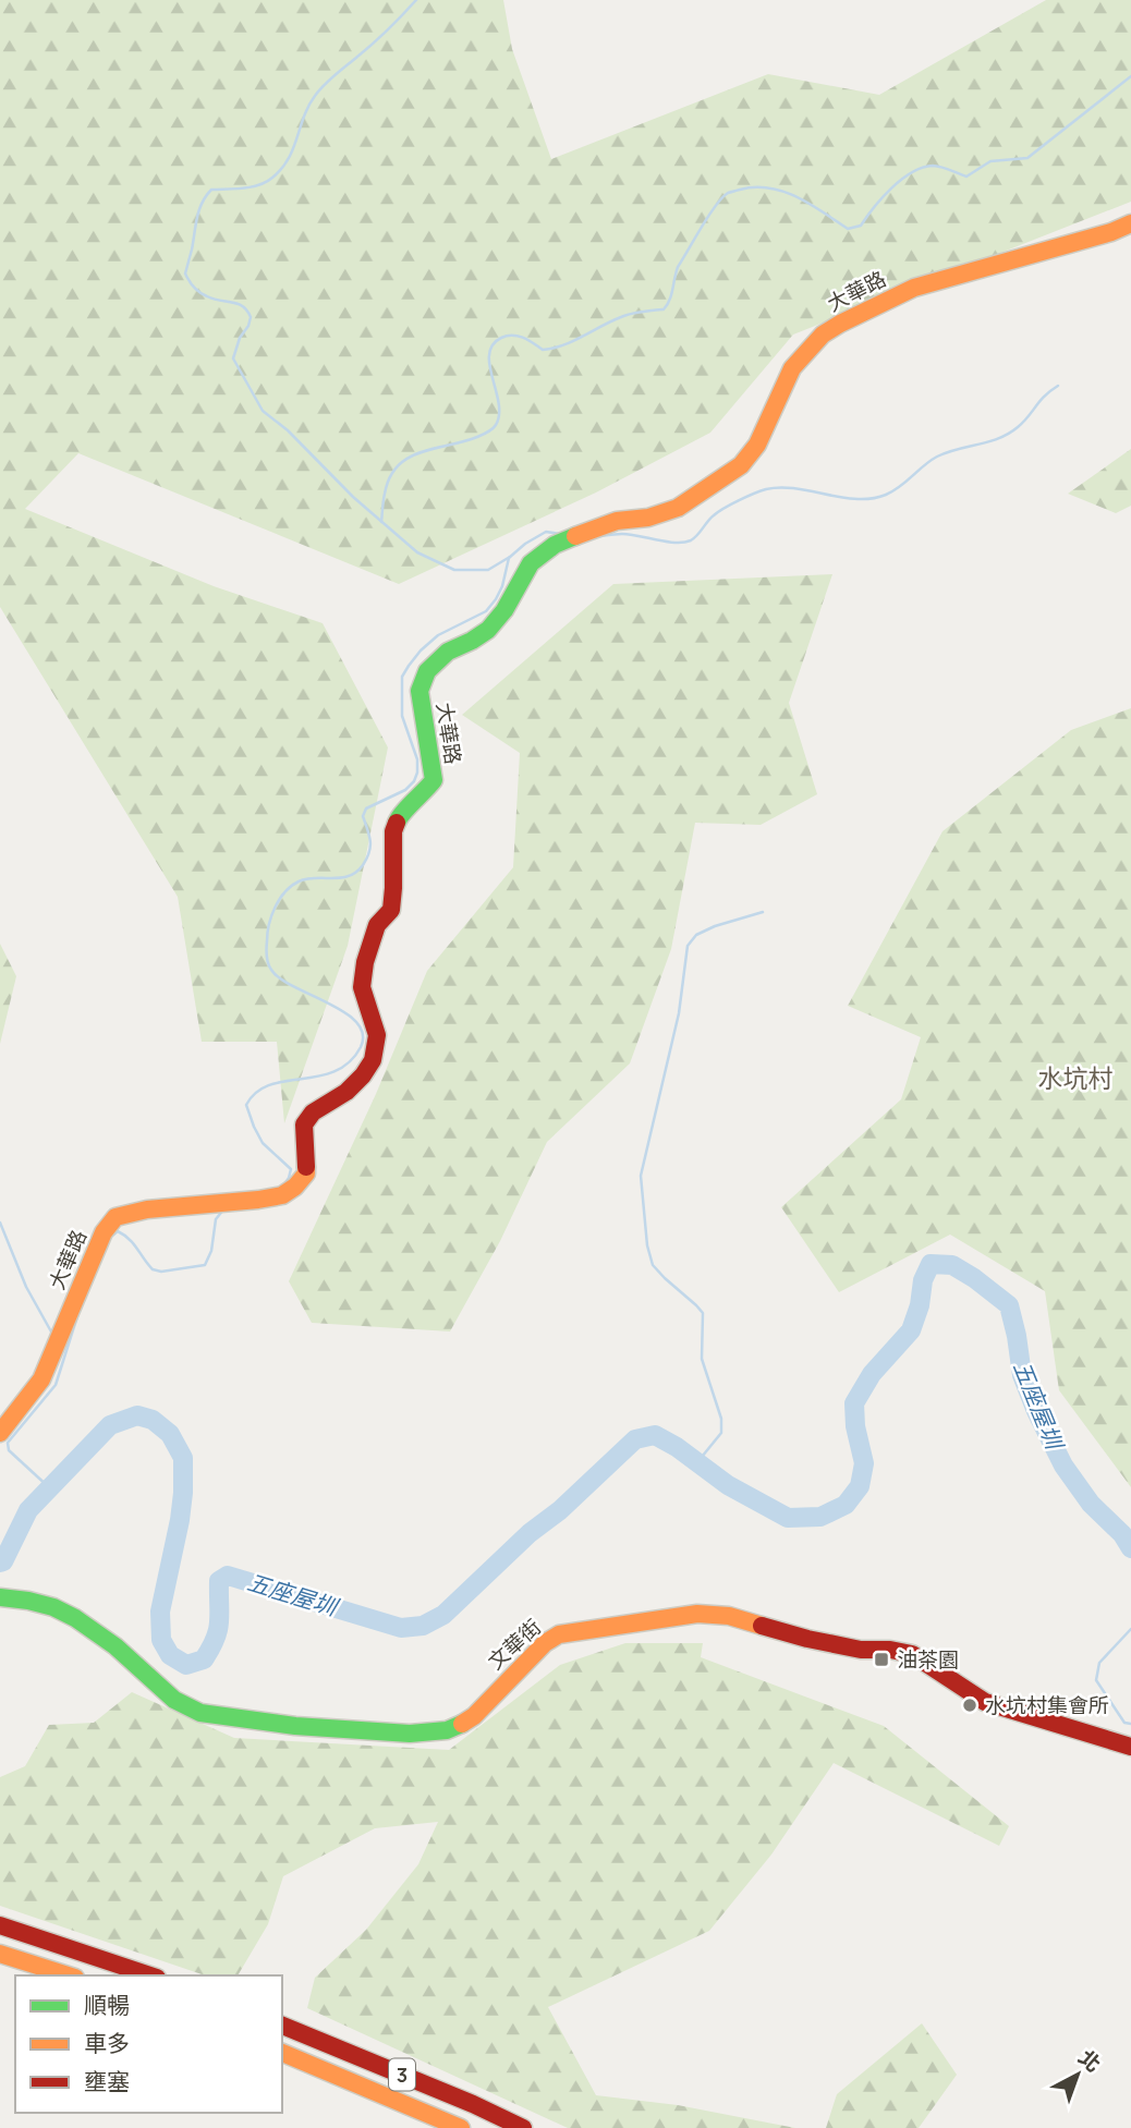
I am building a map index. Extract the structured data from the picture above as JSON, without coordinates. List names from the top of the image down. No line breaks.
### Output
{"streets":{"main road":["大華路","文華街","3"]},"districts":["水坑村"],"water":["五座屋圳"],"places":{"transit":["油茶園"],"other":["水坑村集會所"]},"legend":["順暢","車多","壅塞"],"north":"top right"}
